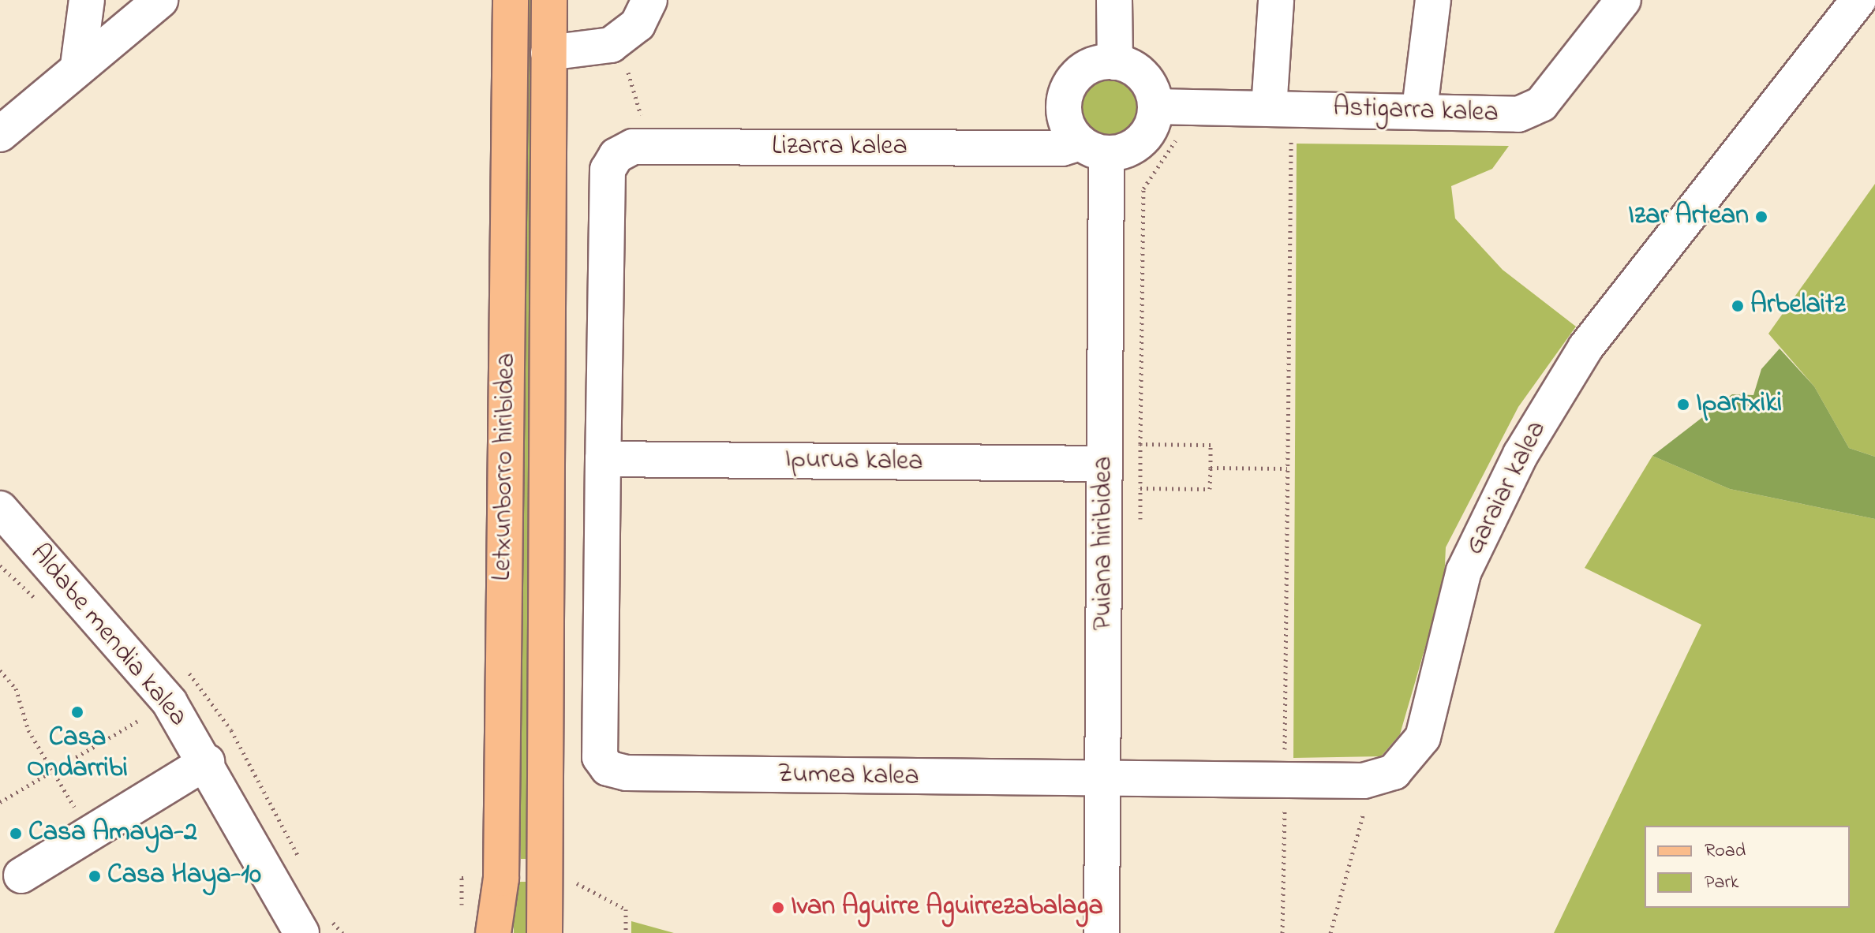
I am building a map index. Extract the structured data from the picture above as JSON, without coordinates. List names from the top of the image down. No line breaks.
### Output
{"streets":{"main road":["Letxunborro hiribidea"],"street":["Astigarra kalea","Lizarra kalea","Ipurua kalea","Garaiar kalea","Puiana hiribidea","Aldabe mendia kalea","Zumea kalea"]},"crossings":[["Astigarra kalea","Lizarra kalea"],["Astigarra kalea","Puiana hiribidea"],["Lizarra kalea","Ipurua kalea"],["Lizarra kalea","Puiana hiribidea"],["Lizarra kalea","Zumea kalea"],["Ipurua kalea","Puiana hiribidea"],["Ipurua kalea","Zumea kalea"],["Garaiar kalea","Puiana hiribidea"],["Garaiar kalea","Zumea kalea"],["Puiana hiribidea","Zumea kalea"]],"places":["Izar Artean","Arbelaitz","Ipartxiki","Casa Ondarribi","Casa Amaya-2","Casa Haya-10","Ivan Aguirre Aguirrezabalaga"],"legend":["Road","Park"]}
